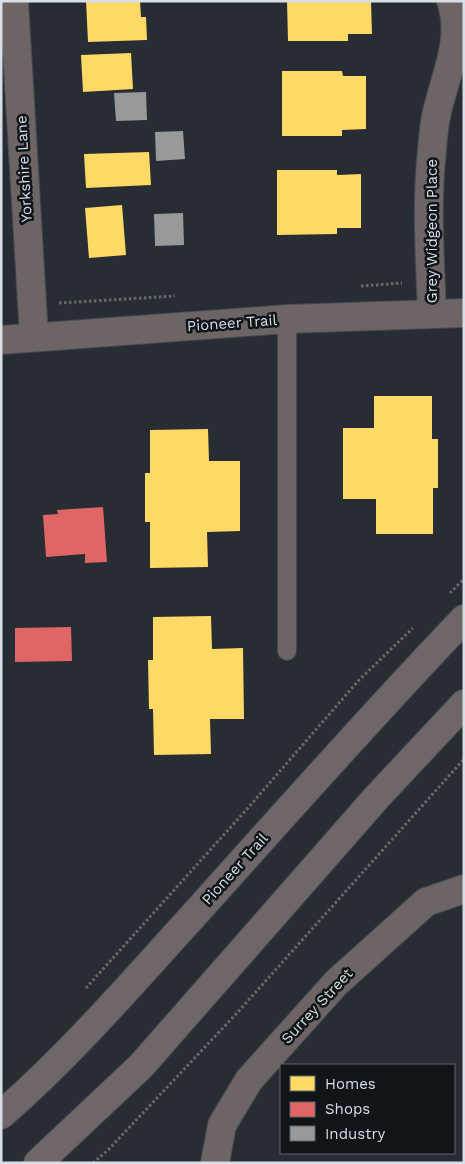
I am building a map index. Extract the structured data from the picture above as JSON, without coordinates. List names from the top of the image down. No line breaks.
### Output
{"streets":{"main road":["Pioneer Trail"],"street":["Yorkshire Lane","Grey Widgeon Place","Surrey Street"]},"crossings":[["Yorkshire Lane","Pioneer Trail"],["Grey Widgeon Place","Pioneer Trail"]],"legend":["Homes","Shops","Industry"]}
